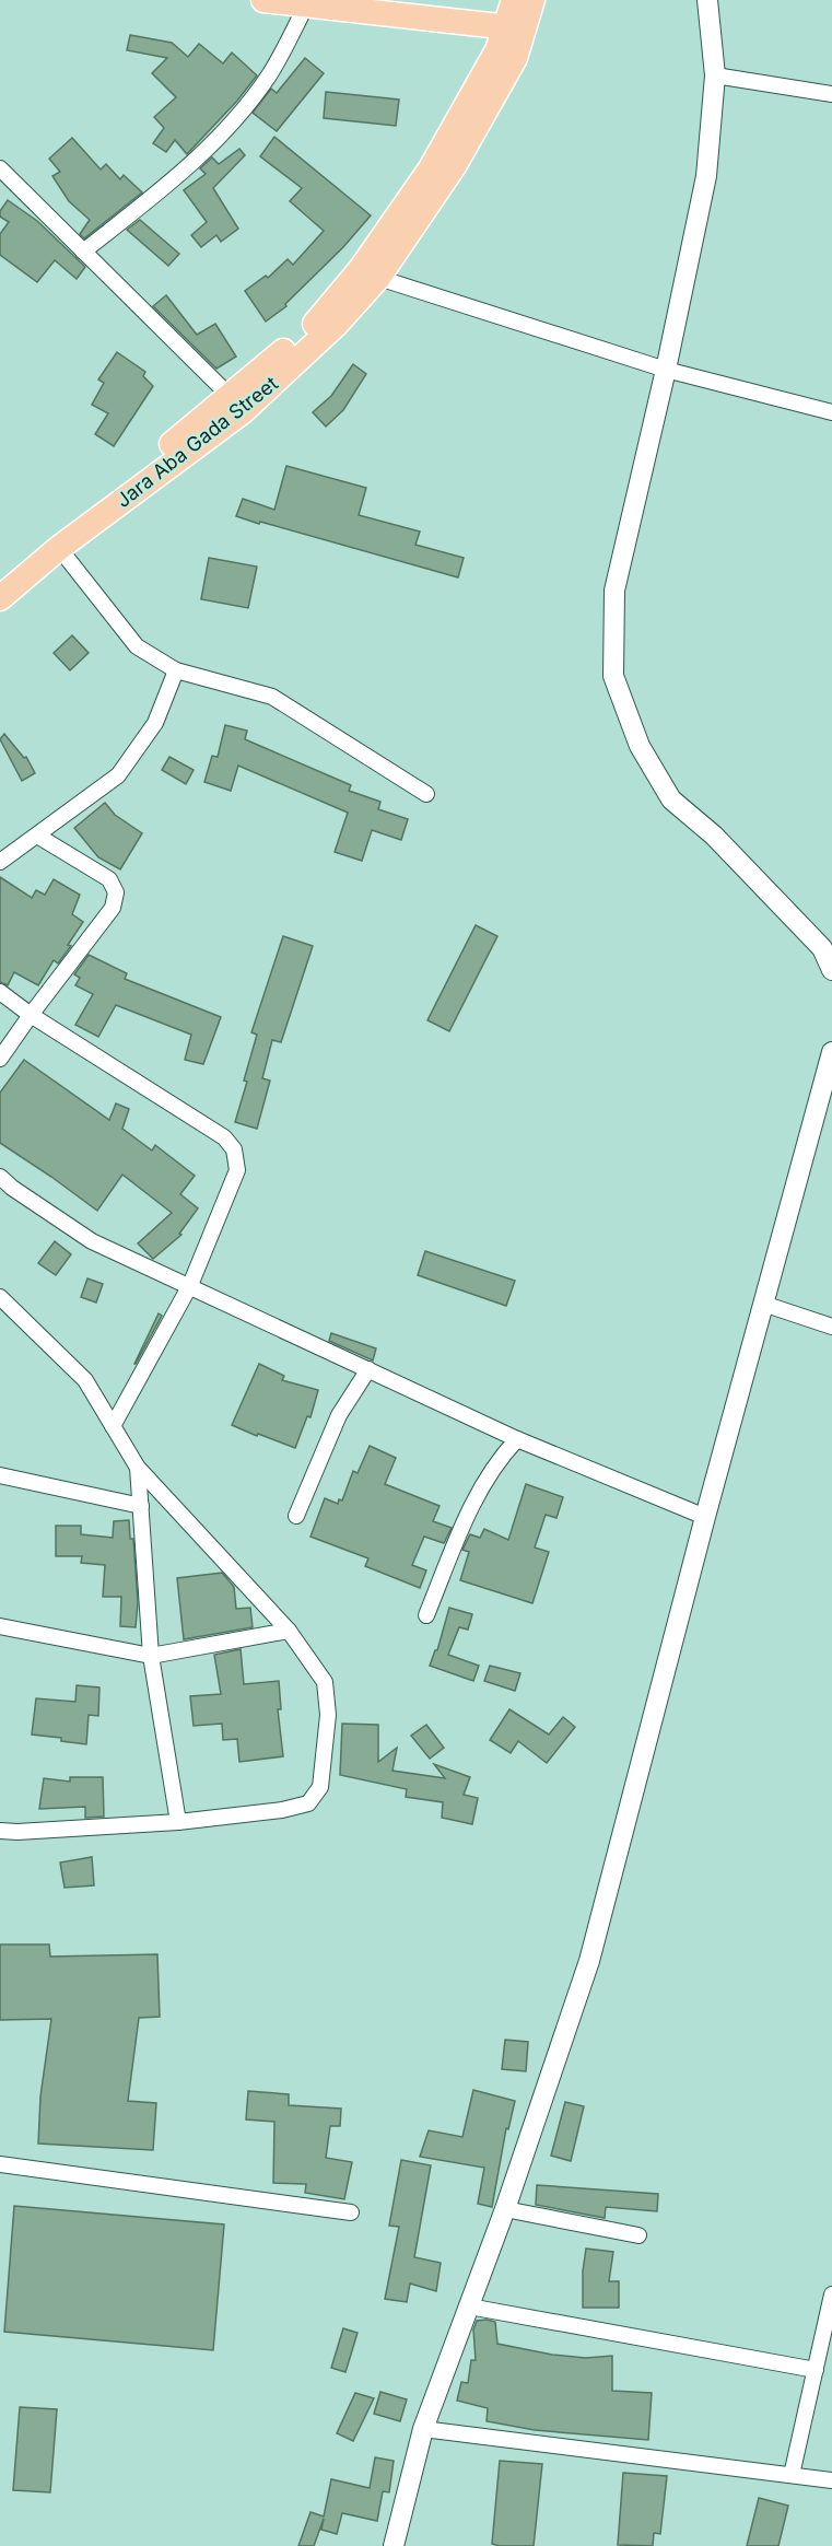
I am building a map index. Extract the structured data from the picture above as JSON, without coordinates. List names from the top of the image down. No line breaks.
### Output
{"streets":{"main road":["Jara Aba Gada Street"]}}
